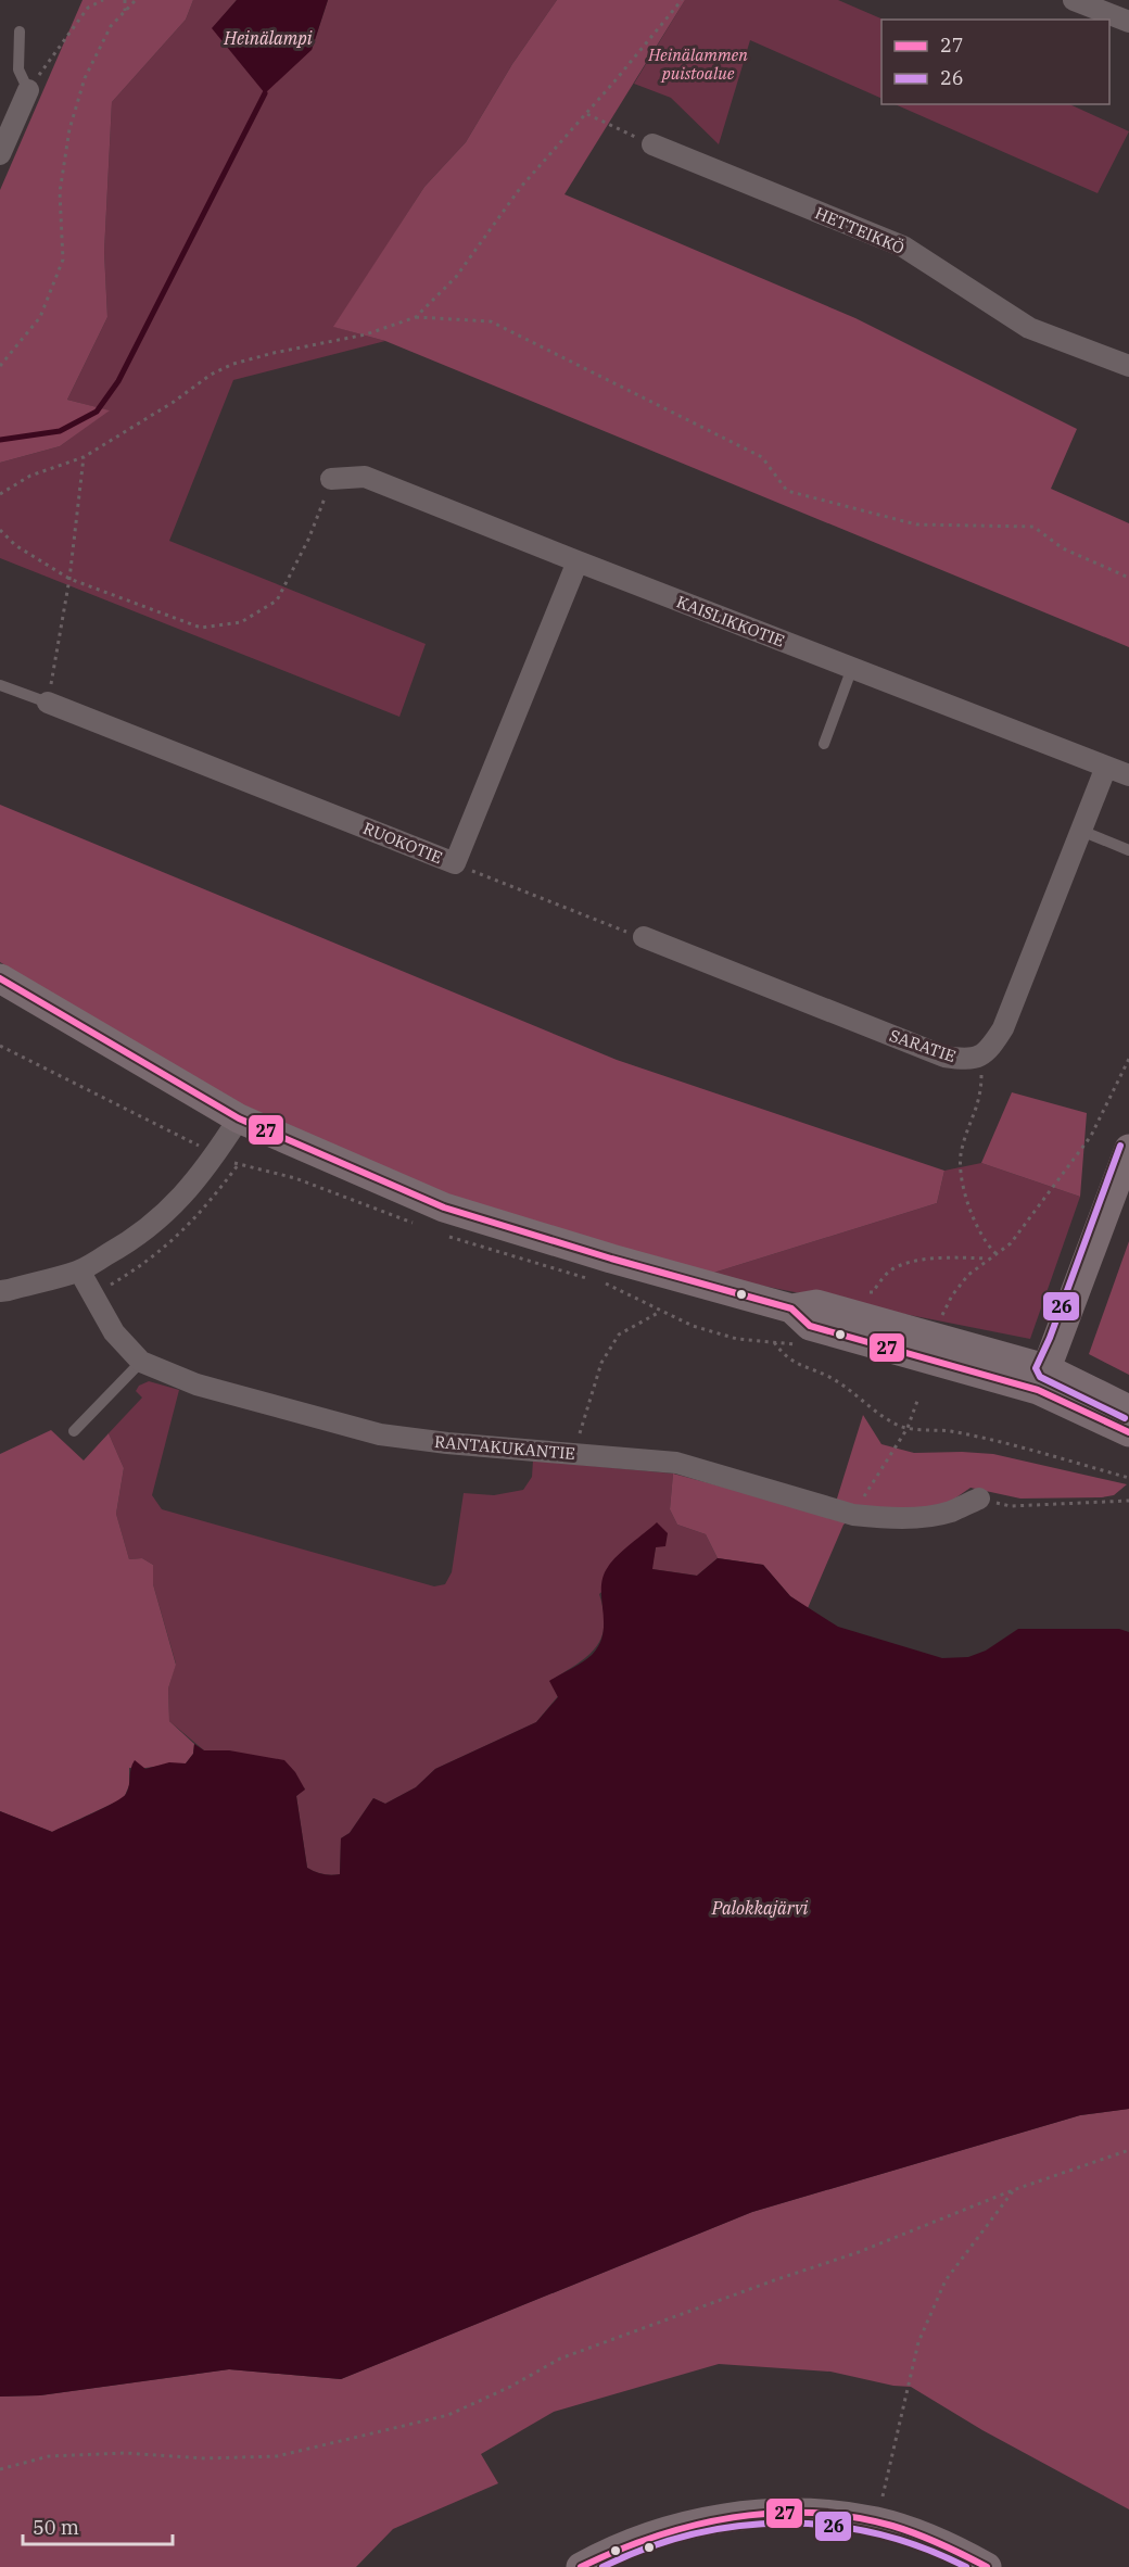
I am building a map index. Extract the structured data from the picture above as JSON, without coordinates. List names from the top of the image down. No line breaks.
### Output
{"streets":{"street":["HETTEIKKÖ","KAISLIKKOTIE","RUOKOTIE","SARATIE","RANTAKUKANTIE"]},"crossings":[["KAISLIKKOTIE","RUOKOTIE"],["KAISLIKKOTIE","SARATIE"]],"water":["Heinälampi","Palokkajärvi"],"parks":["Heinälammen puistoalue"],"lines":["transit line 27","transit line 26"],"legend":["27","26"],"scale_bar":"50 m"}
